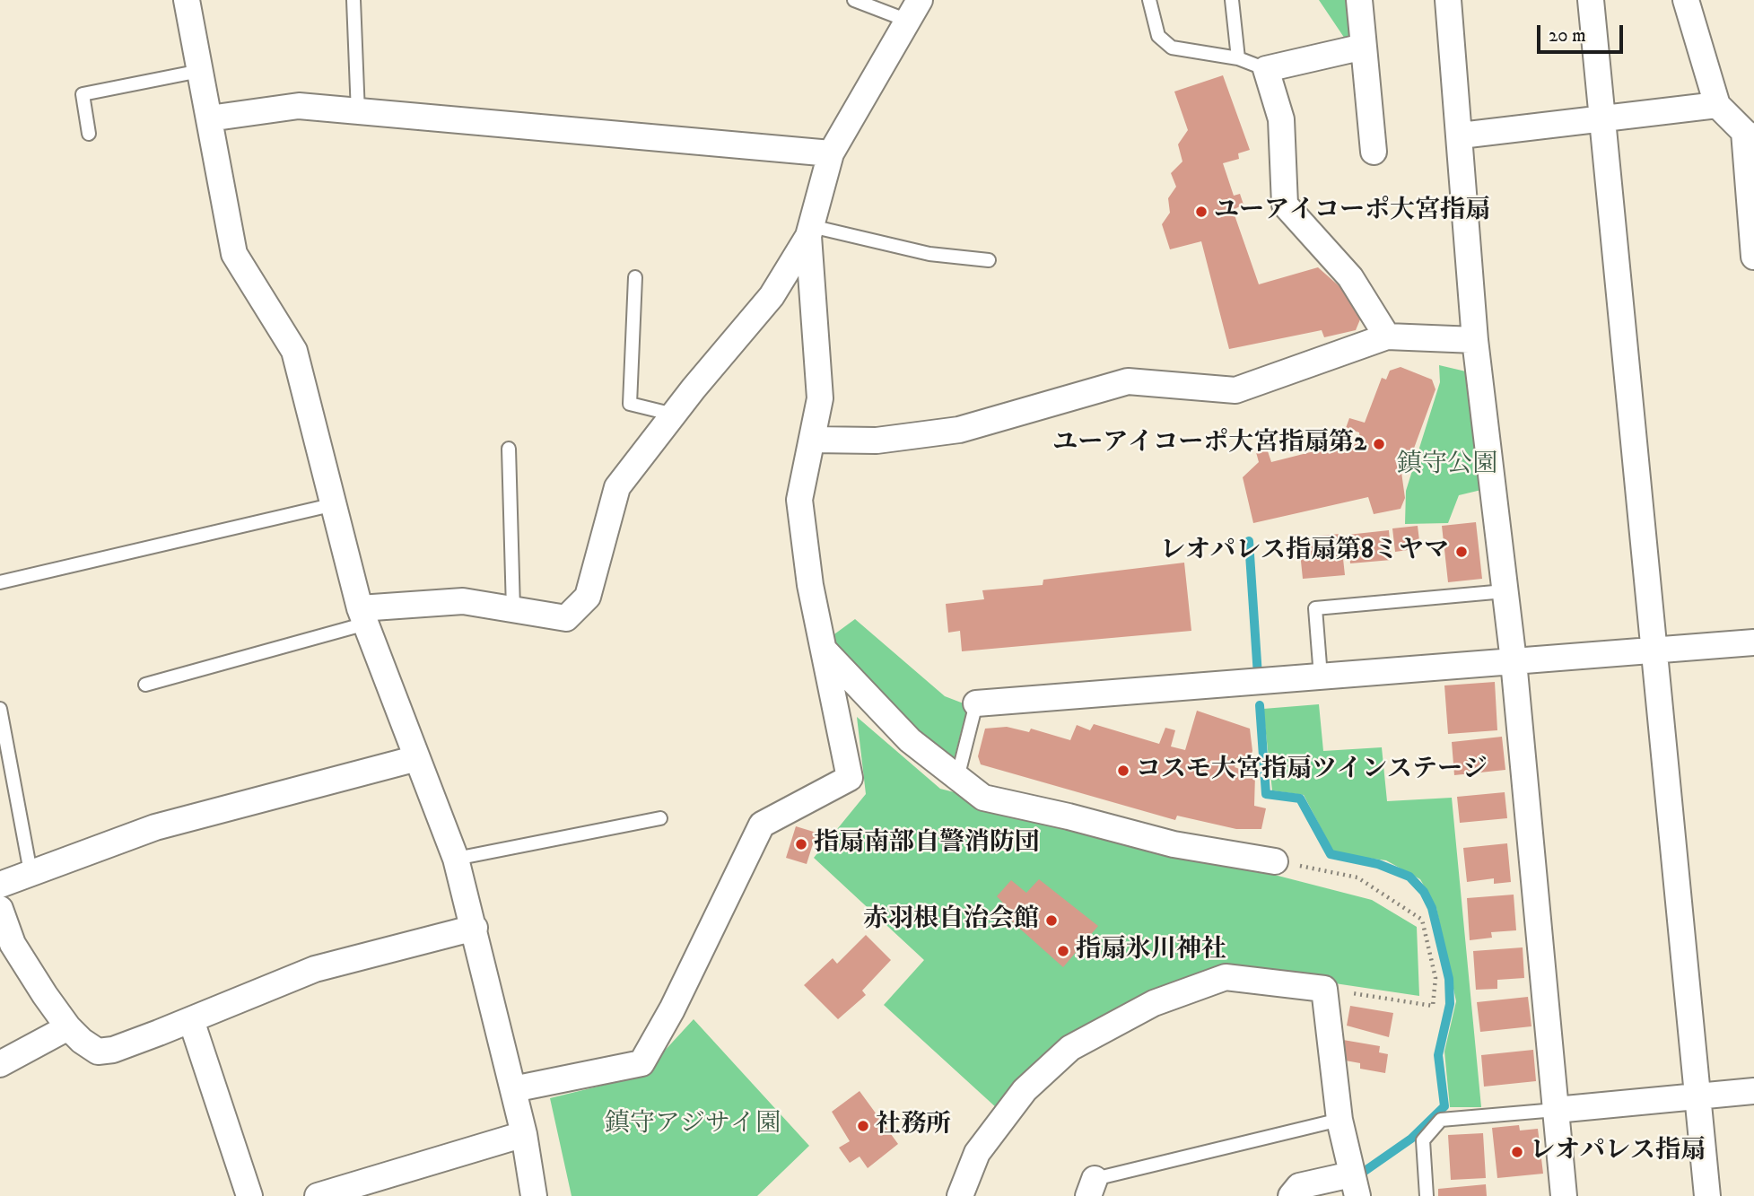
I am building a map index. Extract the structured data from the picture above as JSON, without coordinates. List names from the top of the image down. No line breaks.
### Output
{"parks":["鎮守公園","鎮守アジサイ園"],"places":["ユーアイコーポ大宮指扇","ユーアイコーポ大宮指扇第2","レオパレス指扇第8ミヤマ","コスモ大宮指扇ツインステージ","指扇南部自警消防団","赤羽根自治会館","指扇氷川神社","社務所","レオパレス指扇"],"scale_bar":"20 m"}
